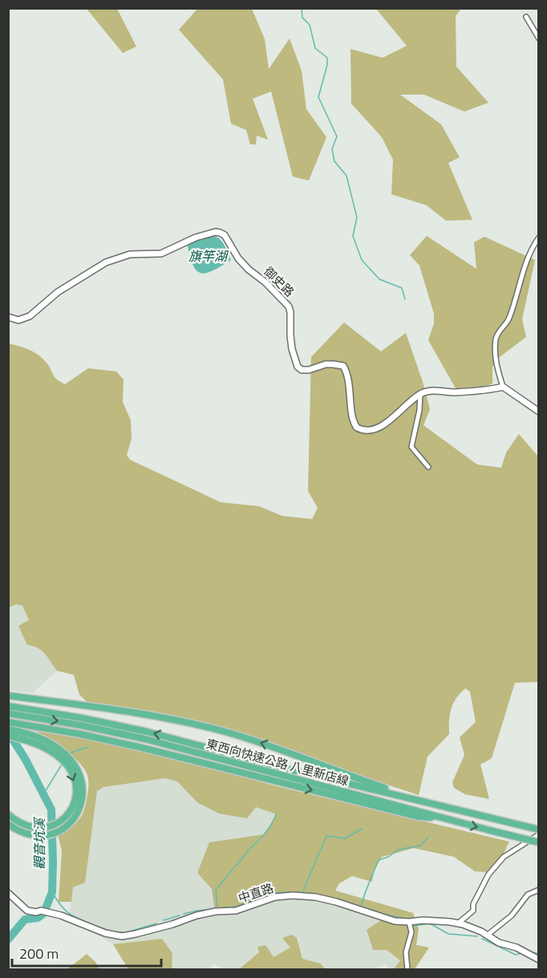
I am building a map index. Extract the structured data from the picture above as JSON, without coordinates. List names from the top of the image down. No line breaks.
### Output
{"streets":{"highway":["東西向快速公路 八里新店線"],"street":["御史路","中直路"]},"water":["旗竿湖","觀音坑溪"],"scale_bar":"200 m"}
